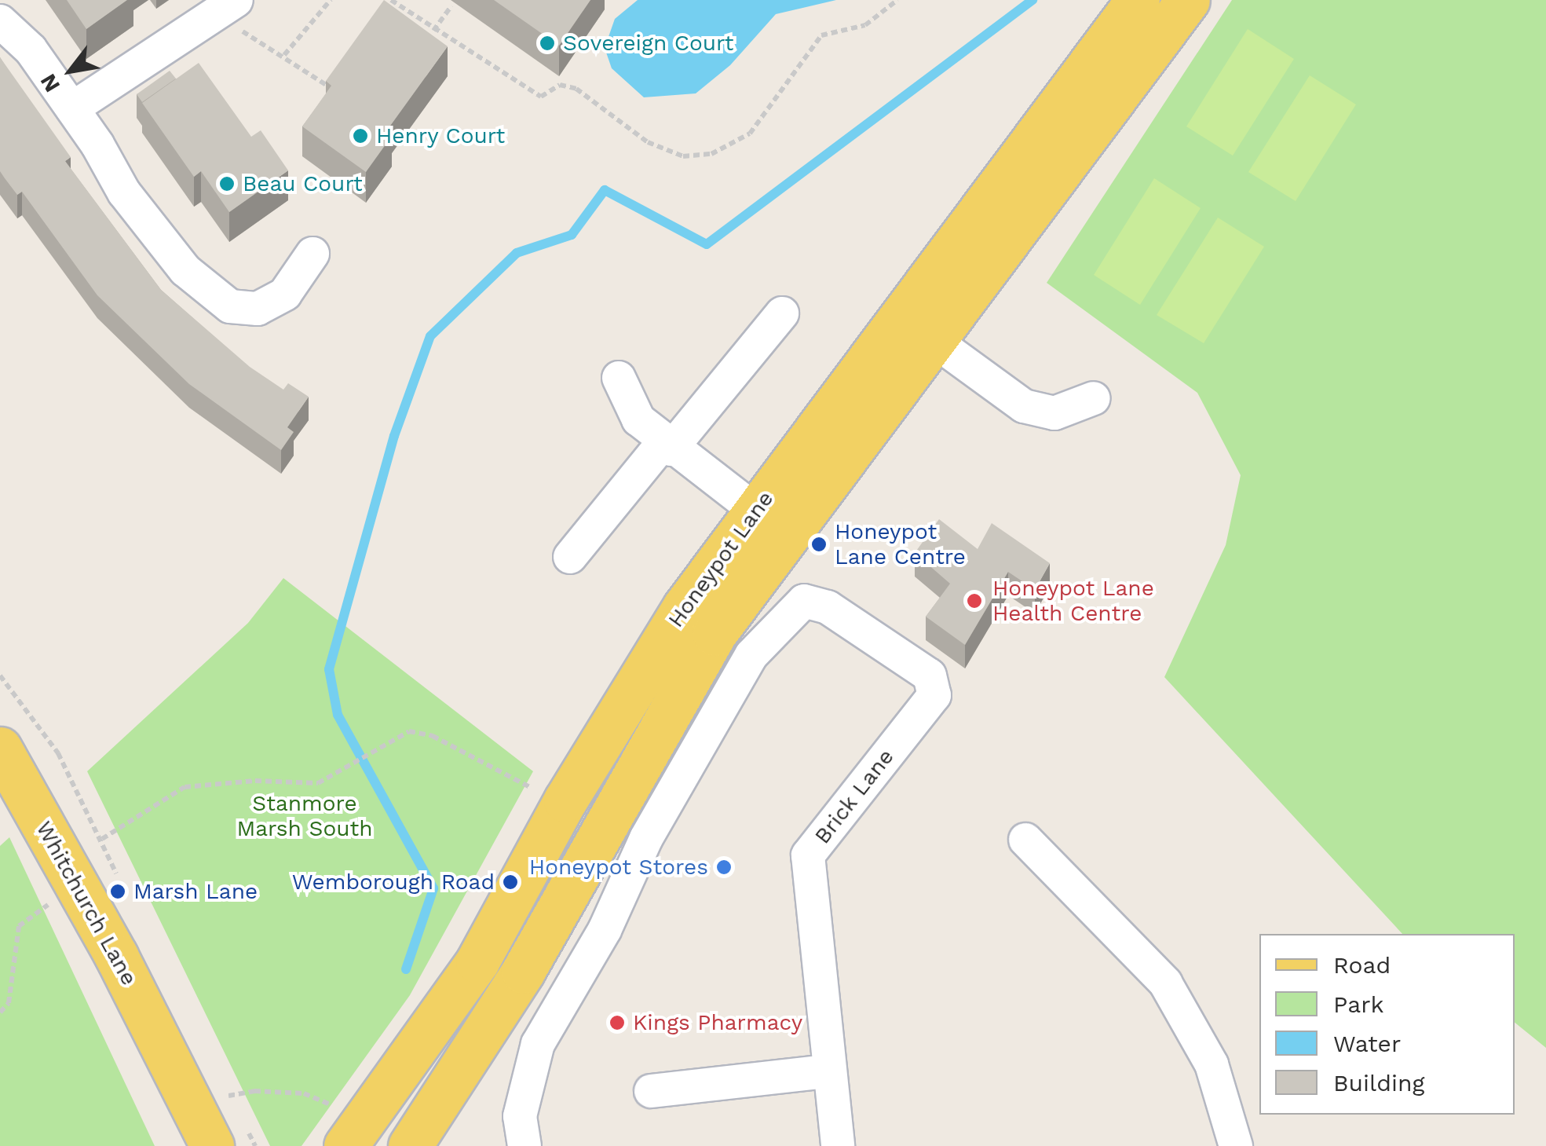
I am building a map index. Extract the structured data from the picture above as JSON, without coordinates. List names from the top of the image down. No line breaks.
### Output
{"streets":{"main road":["Honeypot Lane","Whitchurch Lane"],"street":["Brick Lane"]},"parks":["Stanmore Marsh South"],"places":["Sovereign Court","Henry Court","Beau Court","Honeypot Lane Centre","Honeypot Lane Health Centre","Honeypot Stores","Wemborough Road","Marsh Lane","Kings Pharmacy"],"legend":["Road","Park","Water","Building"],"north":"bottom left"}
